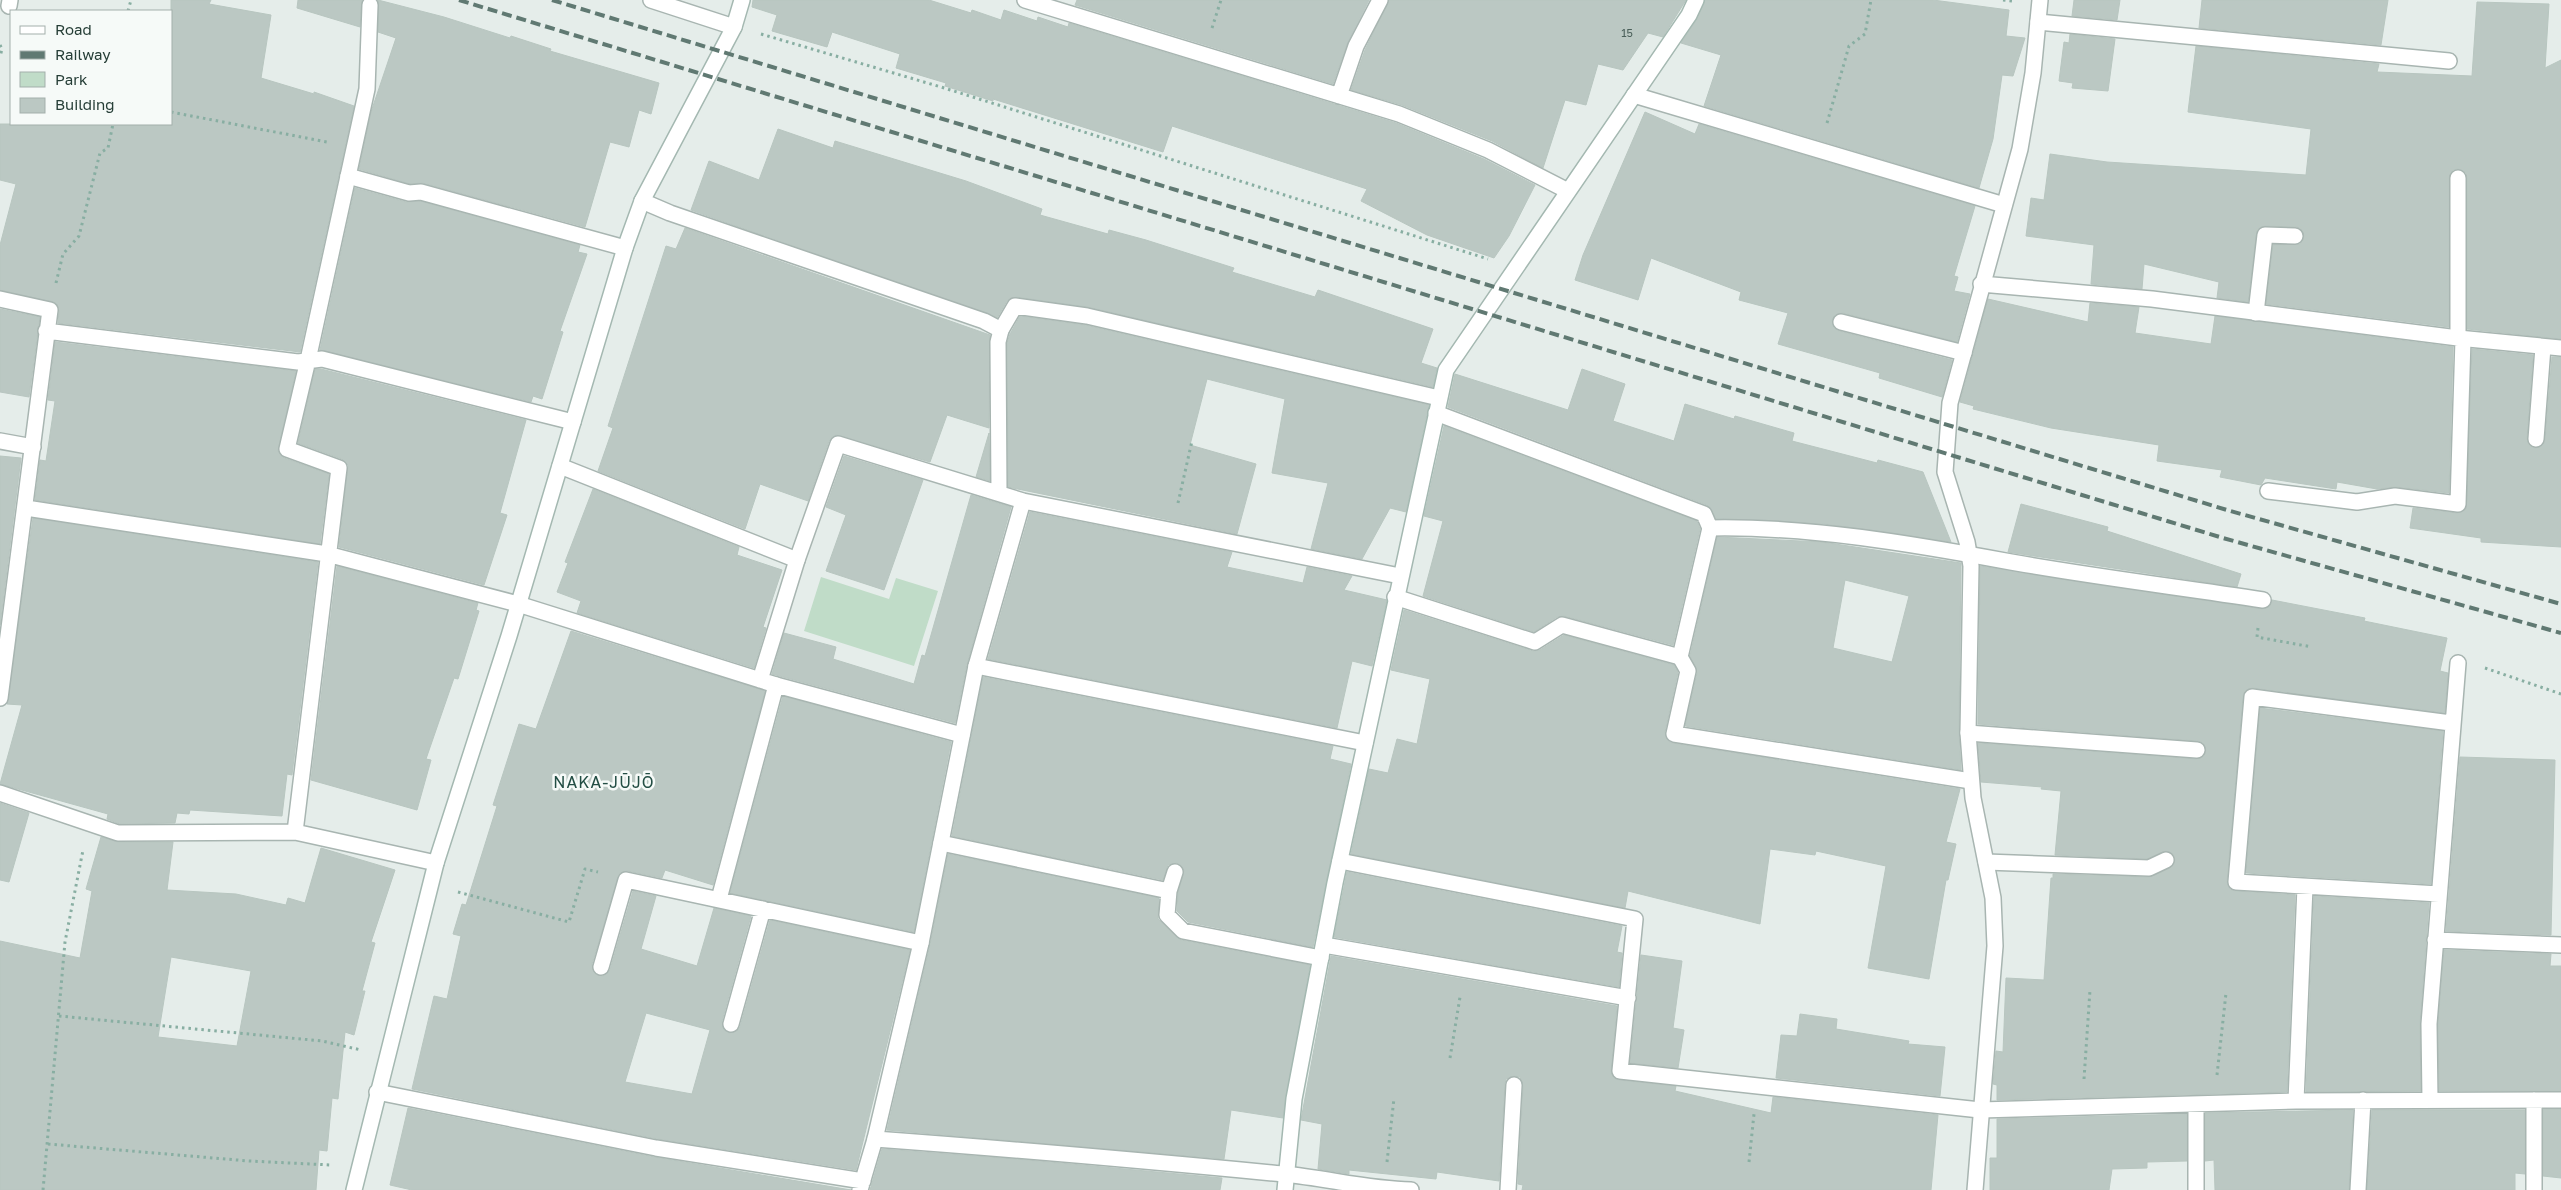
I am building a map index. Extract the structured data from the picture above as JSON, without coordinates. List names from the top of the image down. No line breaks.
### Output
{"districts":["NAKA-JŪJŌ"],"house_numbers":["15"],"legend":["Road","Railway","Park","Building"]}
